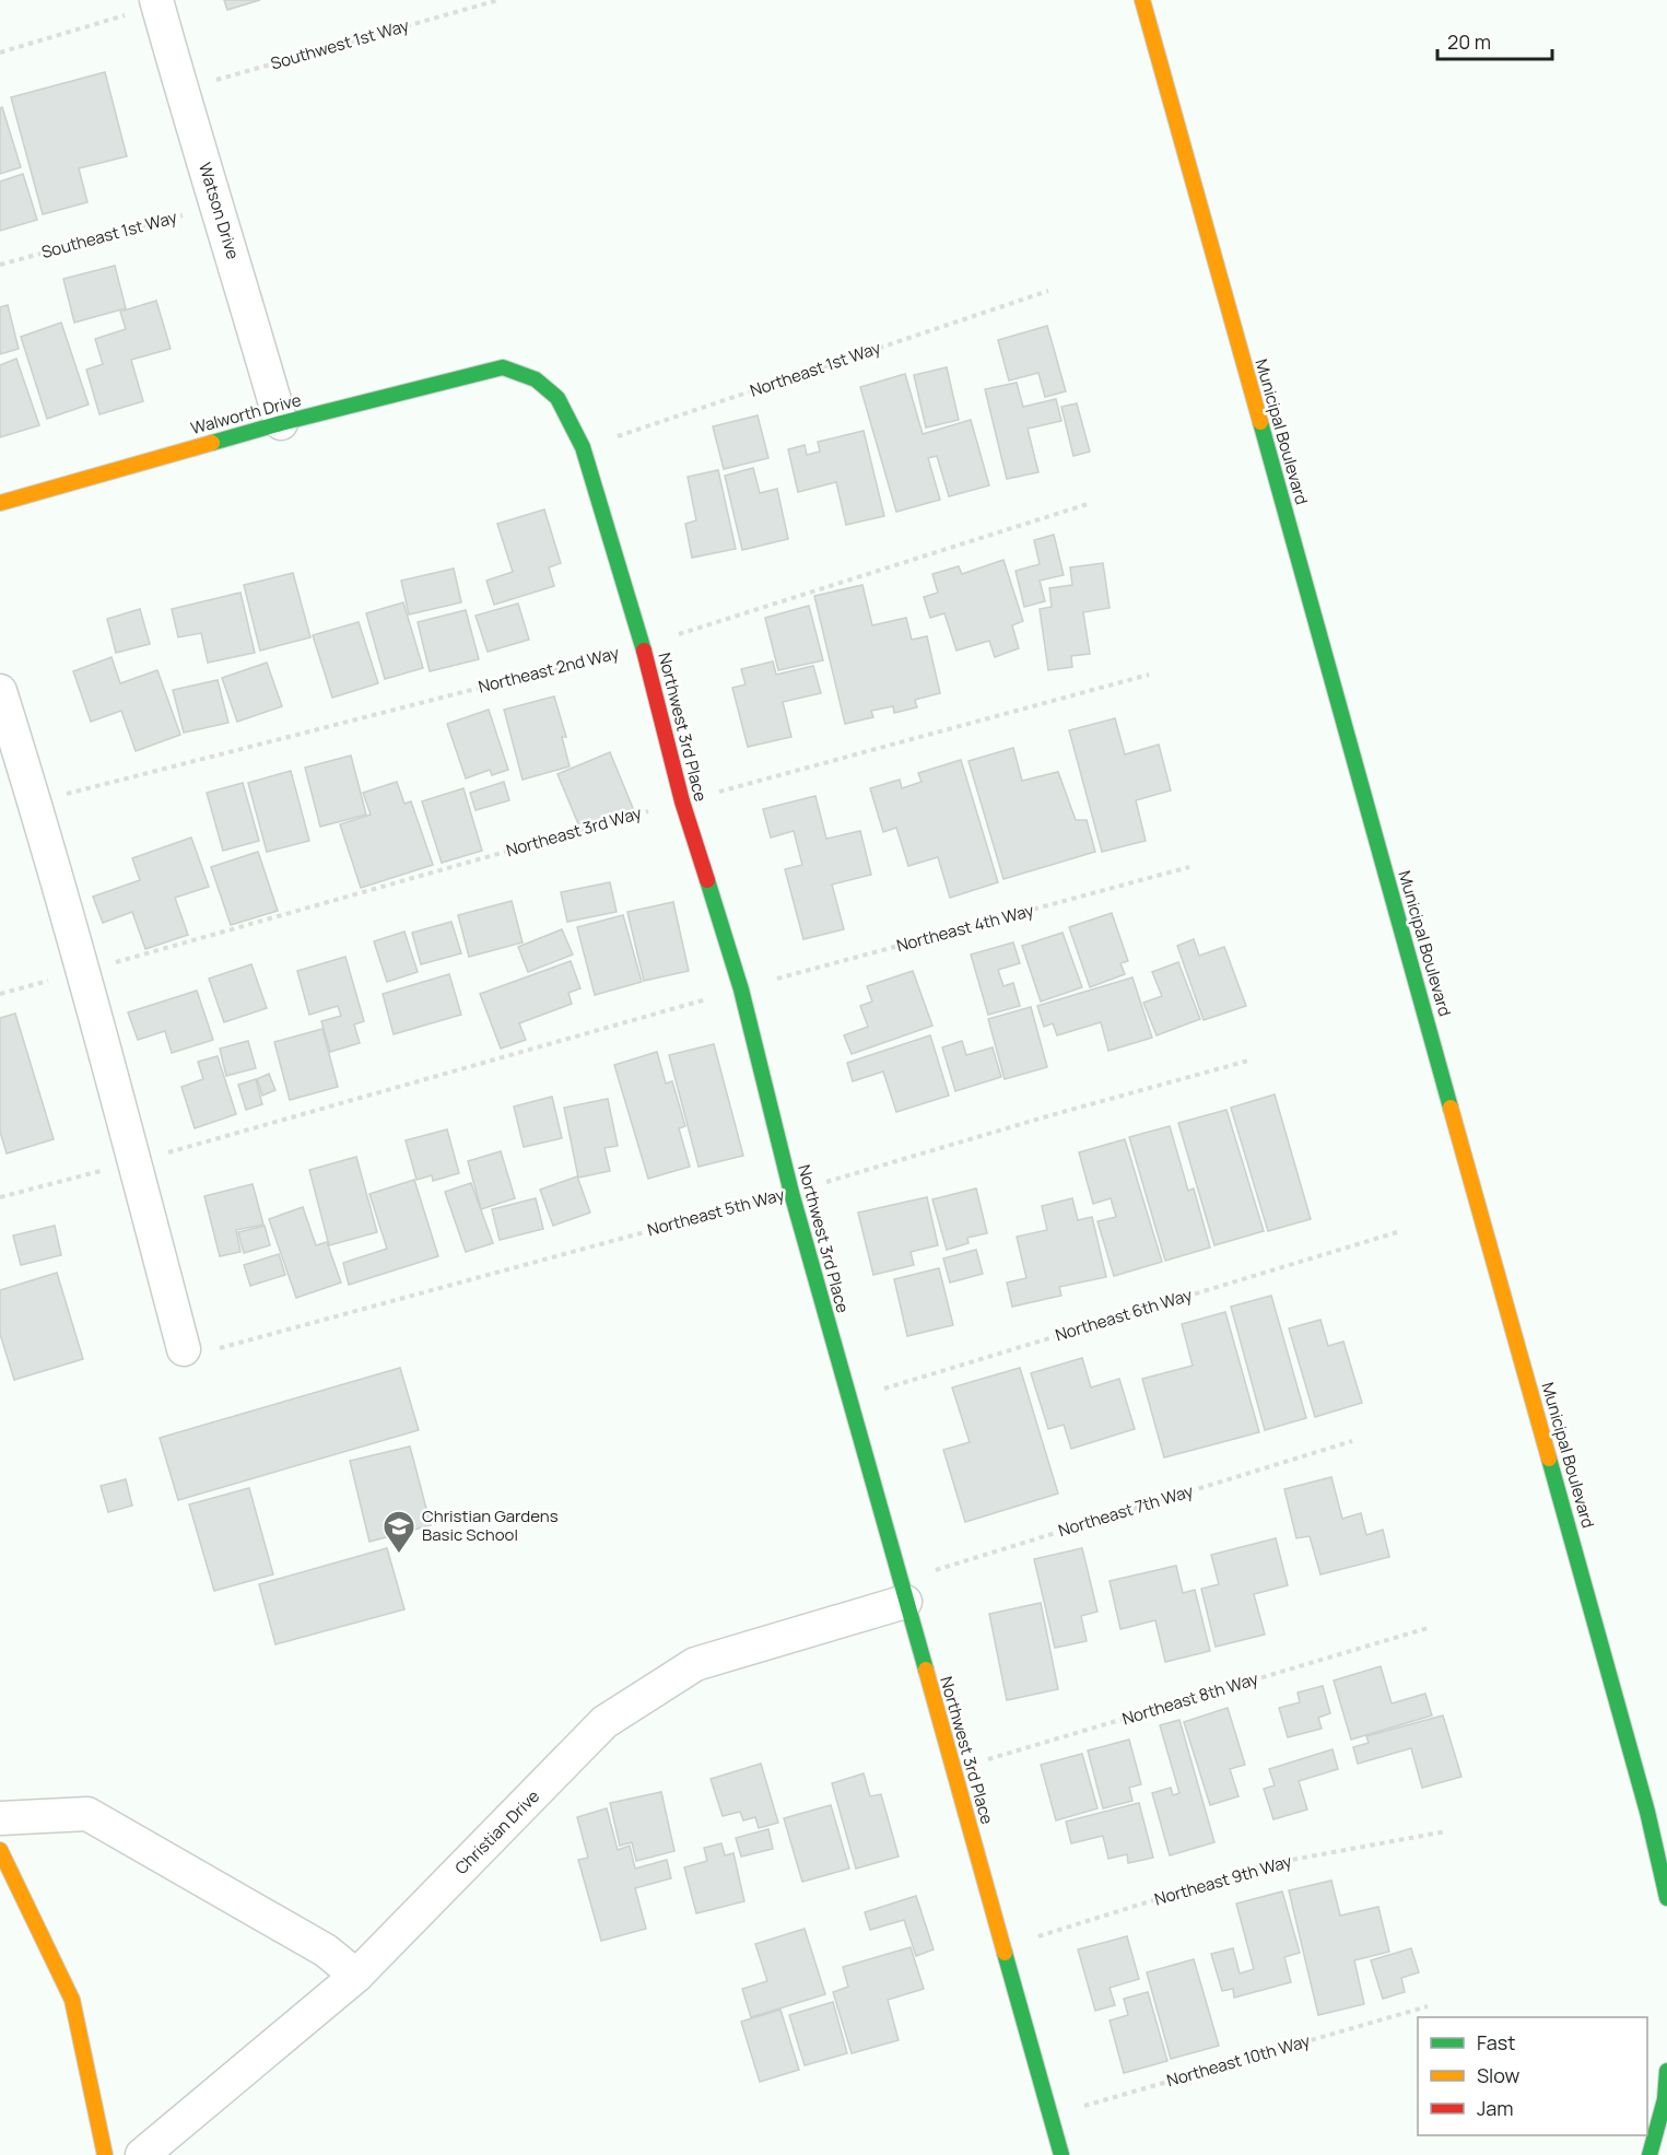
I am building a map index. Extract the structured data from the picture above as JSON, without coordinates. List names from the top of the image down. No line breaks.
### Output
{"streets":{"street":["Watson Drive","Walworth Drive","Municipal Boulevard","Northwest 3rd Place","Christian Drive"],"path":["Southwest 1st Way","Southeast 1st Way","Northeast 1st Way","Northeast 2nd Way","Northeast 3rd Way","Northeast 4th Way","Northeast 5th Way","Northeast 6th Way","Northeast 7th Way","Northeast 8th Way","Northeast 9th Way","Northeast 10th Way"]},"crossings":[["Southwest 1st Way","Watson Drive"],["Watson Drive","Southeast 1st Way"],["Watson Drive","Walworth Drive"],["Northeast 1st Way","Northwest 3rd Place"],["Walworth Drive","Northwest 3rd Place"],["Northeast 2nd Way","Northwest 3rd Place"],["Northwest 3rd Place","Northeast 3rd Way"],["Northwest 3rd Place","Northeast 4th Way"],["Northwest 3rd Place","Northeast 5th Way"],["Northwest 3rd Place","Northeast 6th Way"],["Northwest 3rd Place","Northeast 7th Way"],["Northwest 3rd Place","Northeast 8th Way"],["Northwest 3rd Place","Christian Drive"],["Northwest 3rd Place","Northeast 9th Way"],["Northwest 3rd Place","Northeast 10th Way"],["Northeast 7th Way","Christian Drive"]],"places":{"school or university":["Christian Gardens Basic School"]},"legend":["Fast","Slow","Jam"],"scale_bar":"20 m"}
